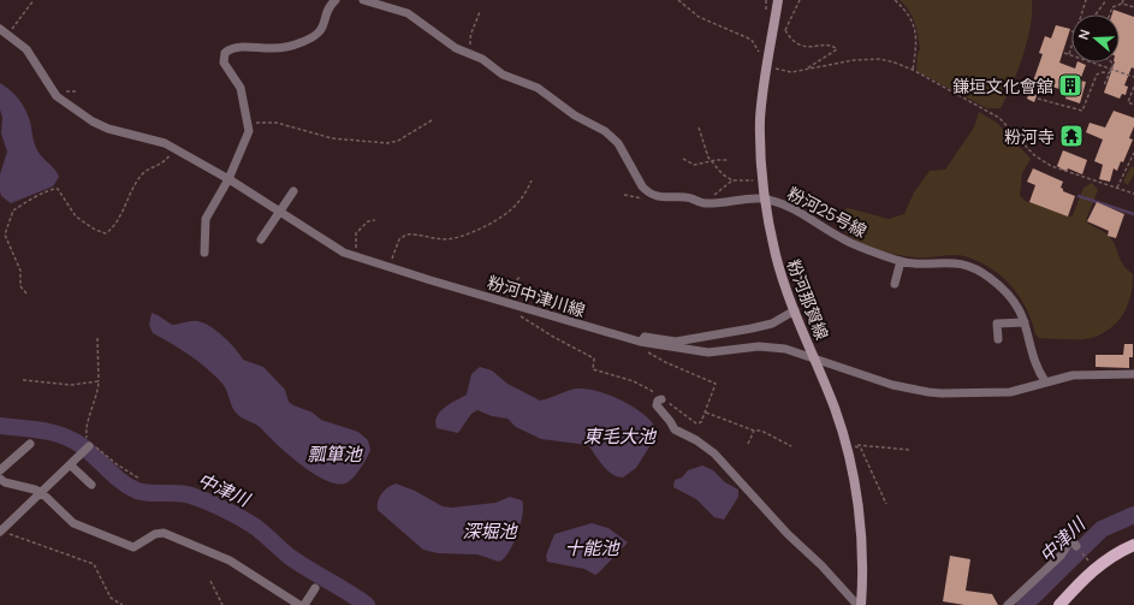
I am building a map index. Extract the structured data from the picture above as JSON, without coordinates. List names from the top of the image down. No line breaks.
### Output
{"streets":{"main road":["粉河那賀線"],"street":["粉河25号線","粉河中津川線"]},"crossings":[["粉河25号線","粉河中津川線"]],"water":["東毛大池","瓢箪池","中津川","深堀池","十能池"],"places":{"building":["鎌垣文化會舘"],"temple":["粉河寺"]},"north":"left"}
